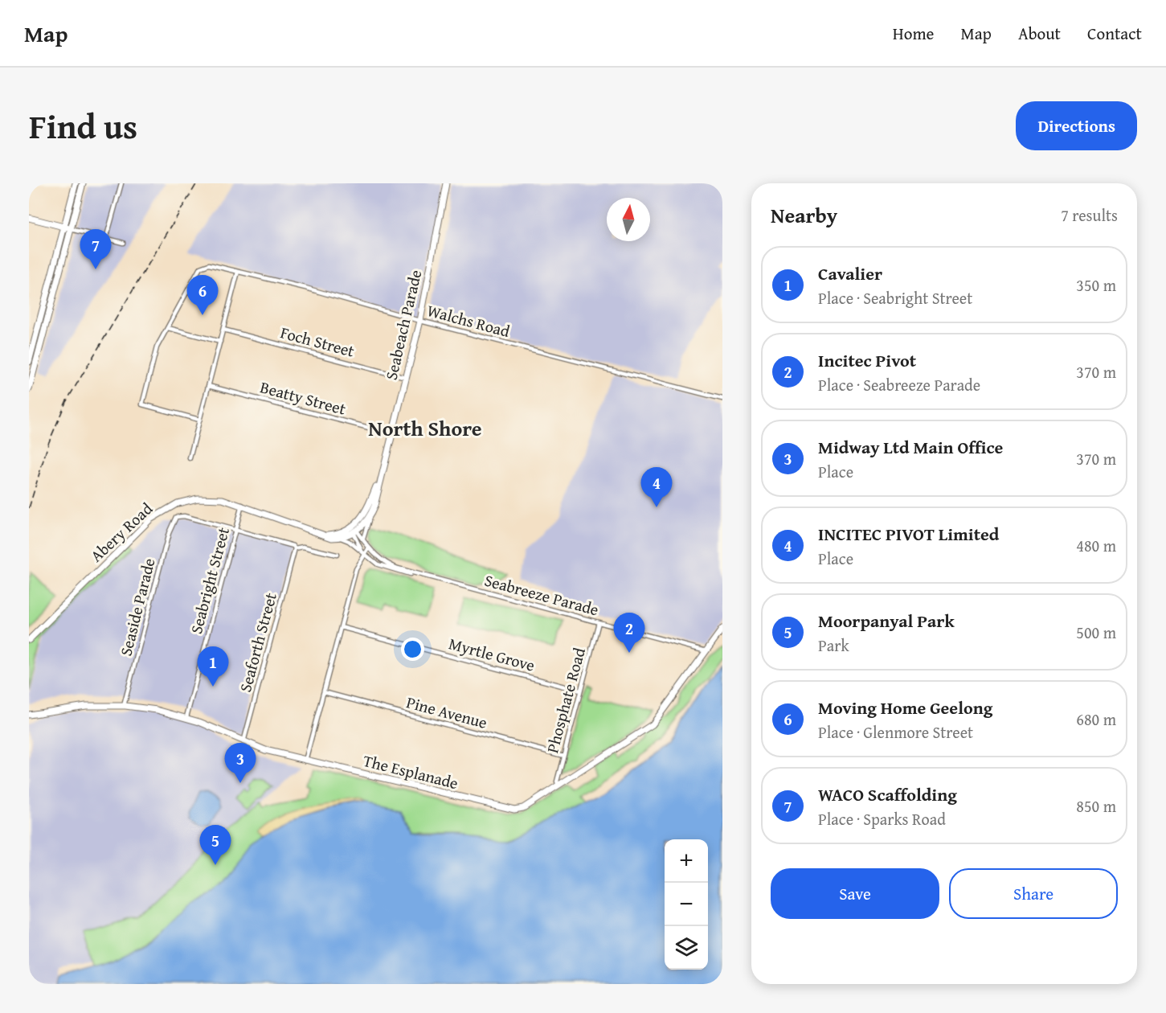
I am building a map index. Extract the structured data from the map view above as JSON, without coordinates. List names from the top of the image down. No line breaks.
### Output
{"streets":{"main road":["Seabeach Parade","Abery Road","The Esplanade"],"street":["Walchs Road","Foch Street","Beatty Street","Seabright Street","Seabreeze Parade","Seaside Parade","Seaforth Street","Myrtle Grove","Phosphate Road","Pine Avenue"]},"crossings":[["Walchs Road","Seabeach Parade"],["Seabeach Parade","Foch Street"],["Seabeach Parade","Beatty Street"],["Seabeach Parade","Abery Road"],["Seabeach Parade","Seabreeze Parade"],["Abery Road","Seabright Street"],["Abery Road","Seabreeze Parade"],["Seabright Street","Seaside Parade"],["Seabright Street","The Esplanade"],["Seabreeze Parade","Phosphate Road"],["Seabreeze Parade","The Esplanade"],["Seaside Parade","The Esplanade"],["Seaforth Street","The Esplanade"],["Myrtle Grove","Phosphate Road"],["Phosphate Road","Pine Avenue"],["Phosphate Road","The Esplanade"]],"districts":["North Shore"],"north":"top","page":{"header":"Map","nav":["Home","Map","About","Contact"],"title":"Find us","buttons":["Directions",["Save","Share"]],"heading":["Nearby","7 results"],"pins":["7","6","4","2","1","3","5"],"list":[{"mark":"1","name":"Cavalier","note":"Place · Seabright Street","value":"350 m"},{"mark":"2","name":"Incitec Pivot","note":"Place · Seabreeze Parade","value":"370 m"},{"mark":"3","name":"Midway Ltd Main Office","note":"Place","value":"370 m"},{"mark":"4","name":"INCITEC PIVOT Limited","note":"Place","value":"480 m"},{"mark":"5","name":"Moorpanyal Park","note":"Park","value":"500 m"},{"mark":"6","name":"Moving Home Geelong","note":"Place · Glenmore Street","value":"680 m"},{"mark":"7","name":"WACO Scaffolding","note":"Place · Sparks Road","value":"850 m"}],"map_buttons":["+","−"]}}
